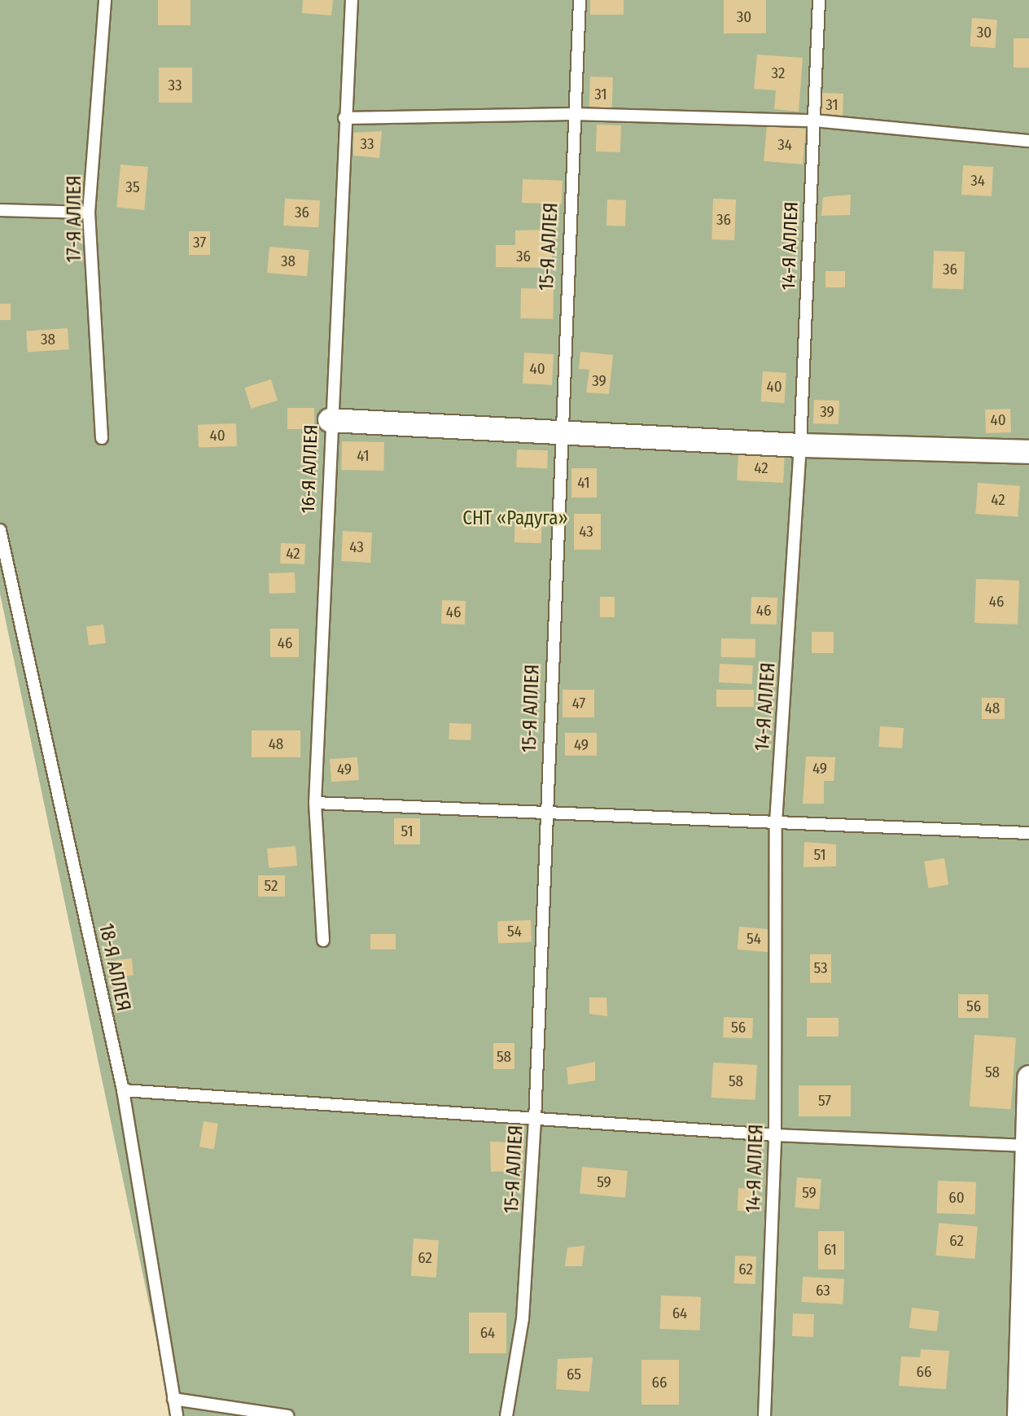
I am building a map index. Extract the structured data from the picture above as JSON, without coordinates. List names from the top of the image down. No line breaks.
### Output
{"streets":{"lane":["17-Я АЛЛЕЯ","14-Я АЛЛЕЯ","15-Я АЛЛЕЯ","16-Я АЛЛЕЯ","18-Я АЛЛЕЯ"]},"parks":["СНТ «Радуга»"],"house_numbers":["30","30","32","33","31","31","33","34","34","35","36","36","37","36","38","36","38","40","39","40","39","40","40","41","42","41","42","43","43","42","46","46","46","46","47","48","48","49","49","49","51","51","52","54","54","53","56","56","58","58","58","57","59","59","60","62","61","62","62","63","64","64","66","65","66"]}
